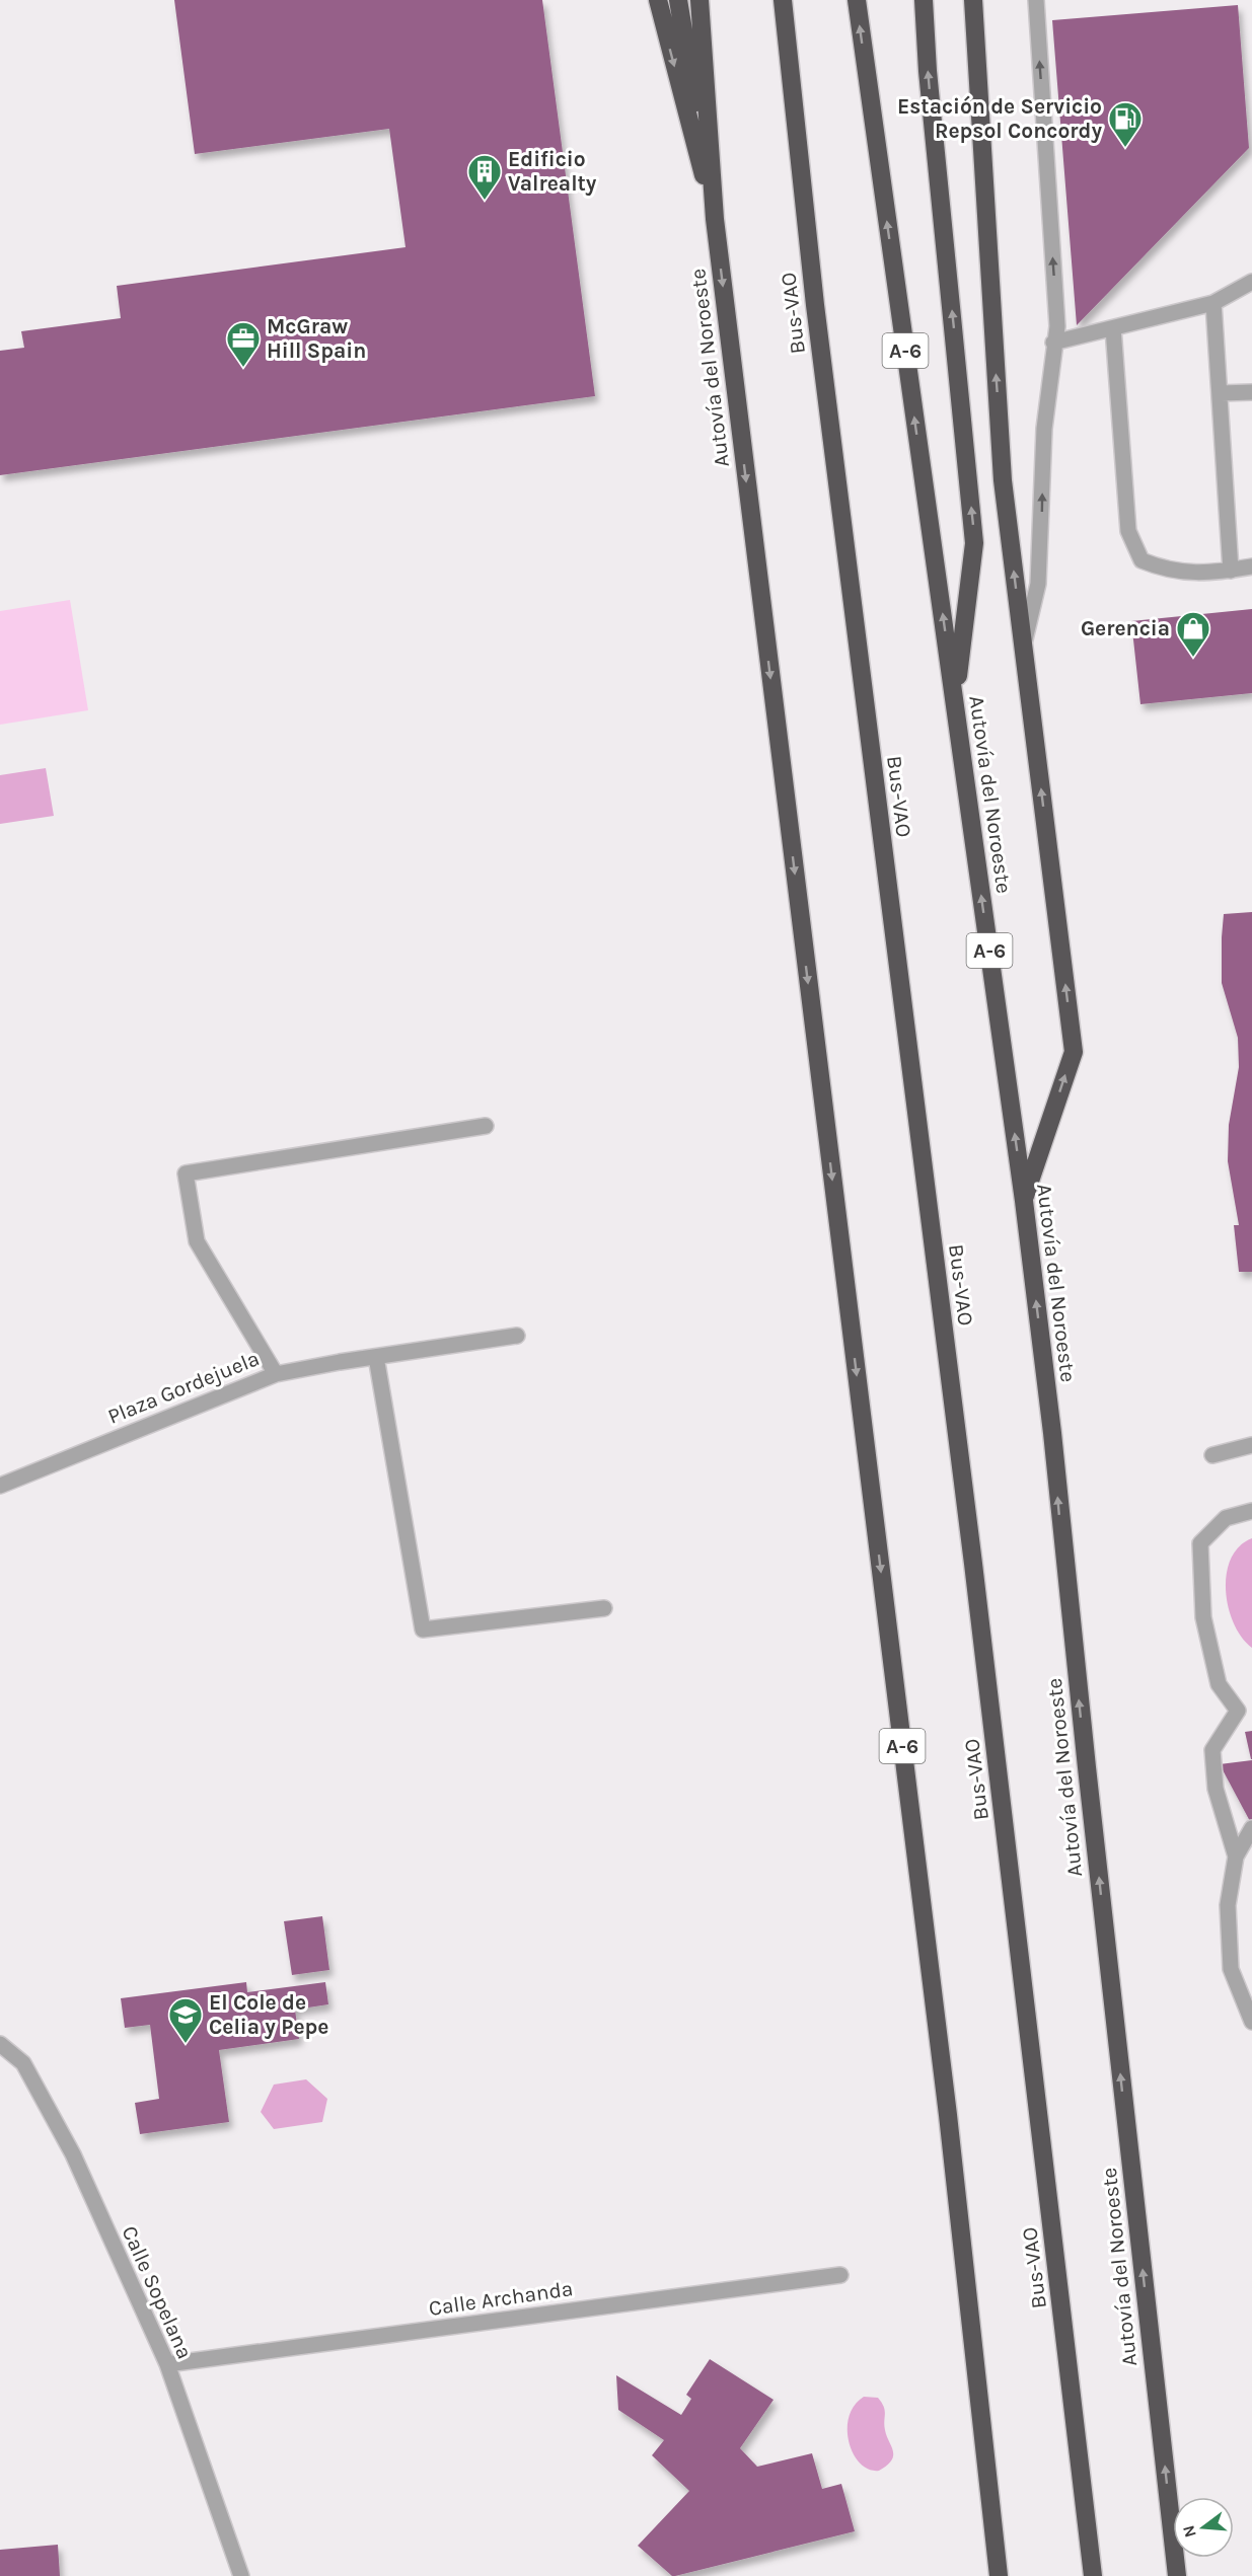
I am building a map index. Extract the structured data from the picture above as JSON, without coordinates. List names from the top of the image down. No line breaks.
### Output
{"streets":{"highway":["Bus-VAO","A-6","Autovía del Noroeste"],"street":["Plaza Gordejuela","Calle Sopelana","Calle Archanda"]},"crossings":[["Calle Sopelana","Calle Archanda"]],"places":{"fuel station":["Estación de Servicio Repsol Concordy"],"building":["Edificio Valrealty"],"office":["McGraw Hill Spain"],"shop":["Gerencia"],"school or university":["El Cole de Celia y Pepe"]},"north":"left"}
